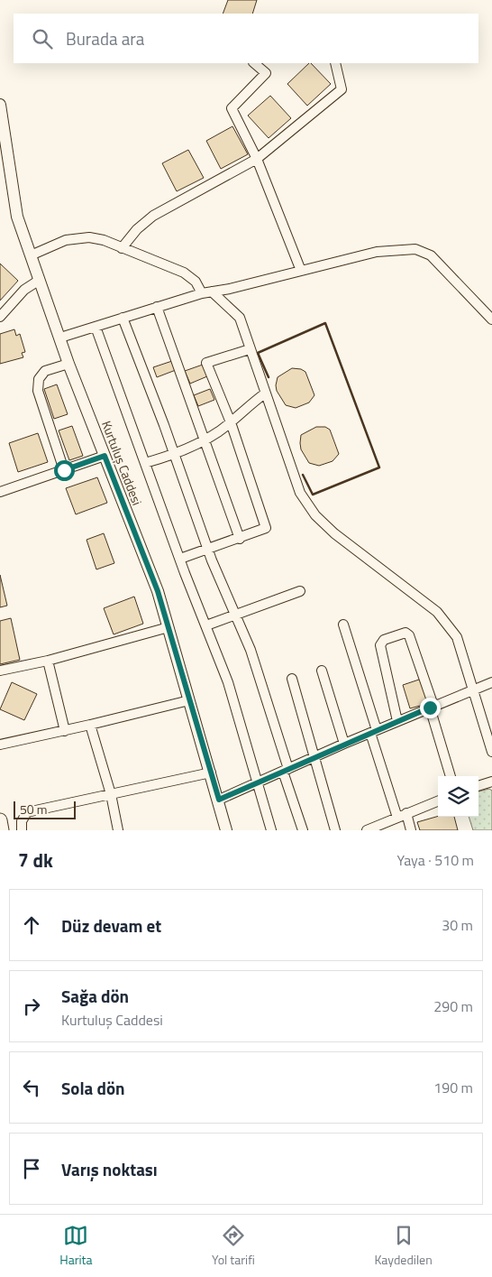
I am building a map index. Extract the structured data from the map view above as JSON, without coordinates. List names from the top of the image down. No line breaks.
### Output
{"streets":{"main road":["Kurtuluş Caddesi"]},"scale_bar":"50 m","page":{"search":"Burada ara","scale":"50 m","heading":["7 dk","Yaya · 510 m"],"list":[["Düz devam et","30 m"],["Sağa dön","Kurtuluş Caddesi","290 m"],["Sola dön","190 m"],"Varış noktası"],"nav":["Harita","Yol tarifi","Kaydedilen"]}}
